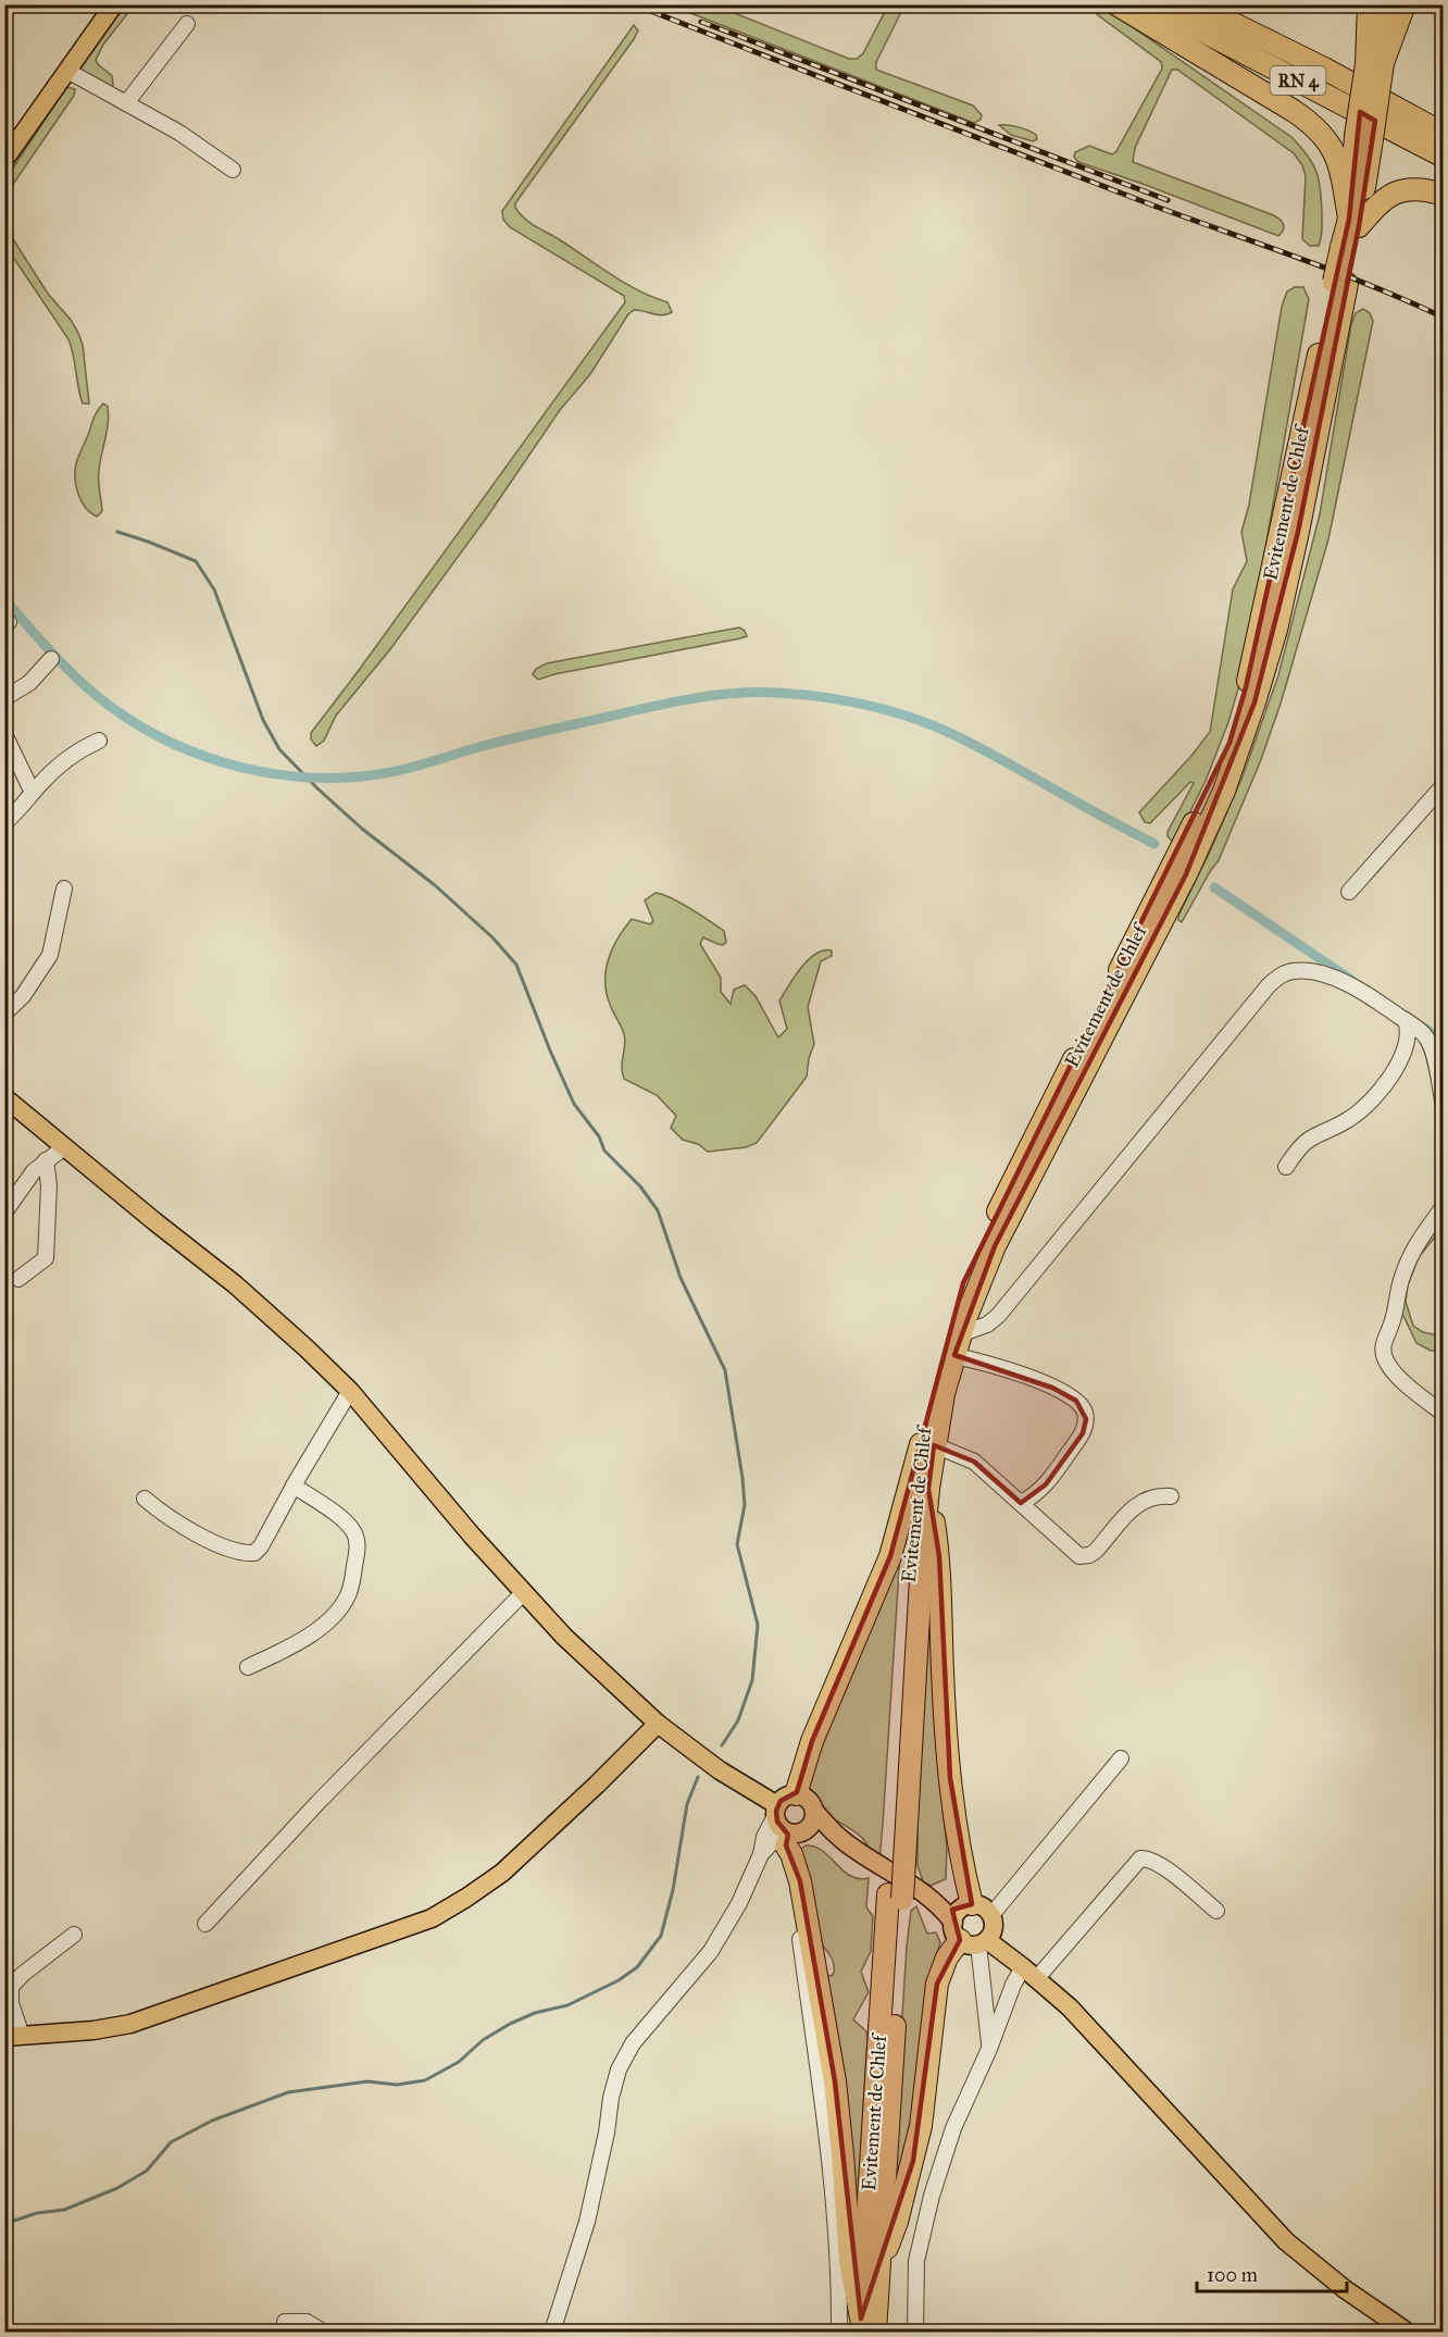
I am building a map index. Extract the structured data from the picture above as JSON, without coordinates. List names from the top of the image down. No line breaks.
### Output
{"streets":{"highway":["RN 4","Evitement de Chlef"]},"scale_bar":"100 m"}
